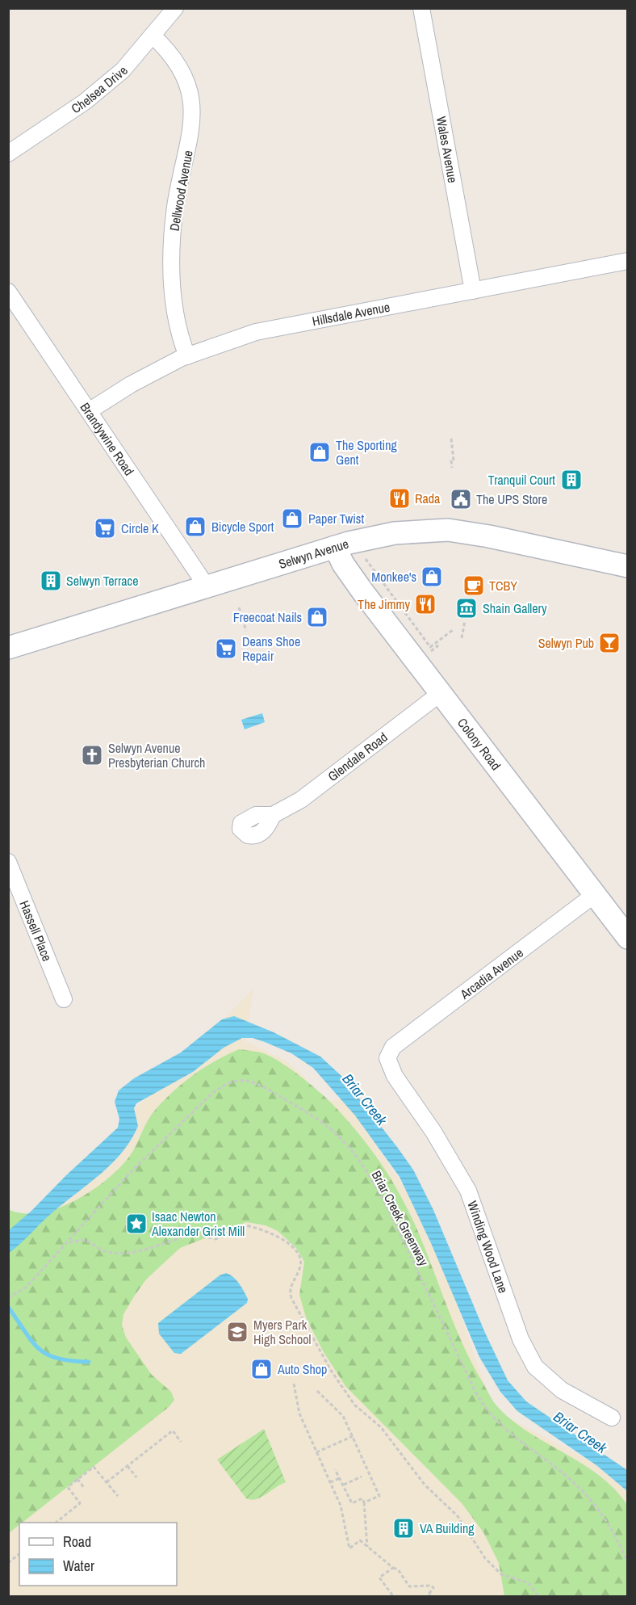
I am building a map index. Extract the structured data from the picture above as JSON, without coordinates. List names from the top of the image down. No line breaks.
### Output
{"streets":{"street":["Chelsea Drive","Wales Avenue","Dellwood Avenue","Hillsdale Avenue","Brandywine Road","Selwyn Avenue","Colony Road","Glendale Road","Hassell Place","Arcadia Avenue","Winding Wood Lane"],"path":["Briar Creek Greenway"]},"crossings":[["Chelsea Drive","Dellwood Avenue"],["Wales Avenue","Hillsdale Avenue"],["Dellwood Avenue","Hillsdale Avenue"],["Hillsdale Avenue","Brandywine Road"],["Brandywine Road","Selwyn Avenue"],["Selwyn Avenue","Colony Road"],["Colony Road","Glendale Road"],["Colony Road","Arcadia Avenue"],["Arcadia Avenue","Winding Wood Lane"]],"water":["Briar Creek"],"places":{"shop":["The Sporting Gent","Paper Twist","Bicycle Sport","Monkee's","Freecoat Nails","Auto Shop"],"building":["Tranquil Court","Selwyn Terrace","VA Building"],"restaurant":["Rada","The Jimmy"],"public building":["The UPS Store"],"supermarket":["Circle K","Deans Shoe Repair"],"cafe":["TCBY"],"museum":["Shain Gallery"],"bar":["Selwyn Pub"],"church":["Selwyn Avenue Presbyterian Church"],"place":["Isaac Newton Alexander Grist Mill"],"school or university":["Myers Park High School"]},"legend":["Road","Water"]}
